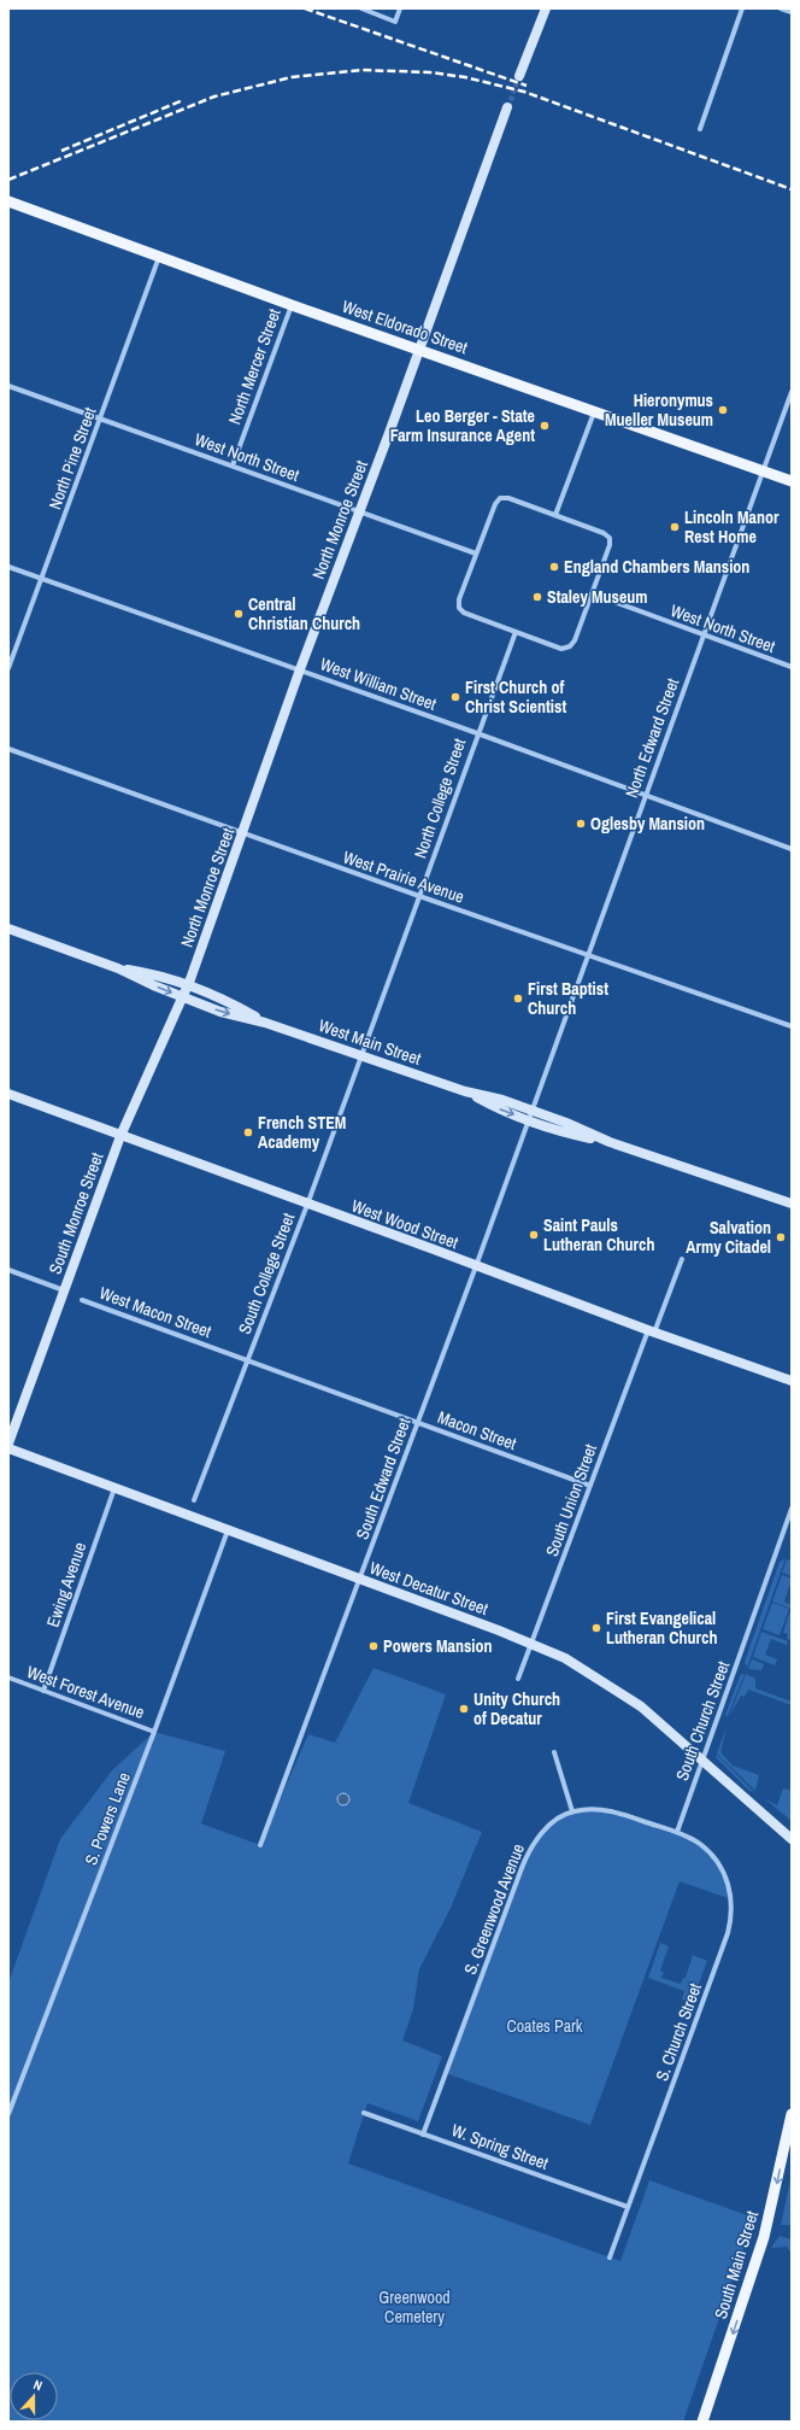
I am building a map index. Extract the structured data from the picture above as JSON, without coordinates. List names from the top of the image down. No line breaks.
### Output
{"streets":{"main road":["West Eldorado Street","South Main Street"],"street":["North Mercer Street","West North Street","North Pine Street","North Monroe Street","West William Street","North Edward Street","North College Street","West Prairie Avenue","West Main Street","South Monroe Street","West Wood Street","South College Street","West Macon Street","Macon Street","South Edward Street","South Union Street","Ewing Avenue","West Decatur Street","West Forest Avenue","South Church Street","S. Powers Lane","S. Greenwood Avenue","S. Church Street","W. Spring Street"]},"crossings":[["West Eldorado Street","North Mercer Street"],["West Eldorado Street","North Pine Street"],["West Eldorado Street","North Monroe Street"],["West Eldorado Street","North Edward Street"],["North Mercer Street","West North Street"],["West North Street","North Pine Street"],["West North Street","North Monroe Street"],["West North Street","North Edward Street"],["North Pine Street","West William Street"],["North Monroe Street","West William Street"],["North Monroe Street","West Prairie Avenue"],["North Monroe Street","West Main Street"],["North Monroe Street","South Monroe Street"],["West William Street","North Edward Street"],["West William Street","North College Street"],["North Edward Street","West Prairie Avenue"],["North Edward Street","West Main Street"],["North Edward Street","South Edward Street"],["North College Street","West Prairie Avenue"],["North College Street","West Main Street"],["North College Street","South College Street"],["West Main Street","South Monroe Street"],["West Main Street","South College Street"],["West Main Street","South Edward Street"],["South Monroe Street","West Wood Street"],["West Wood Street","South College Street"],["West Wood Street","South Edward Street"],["West Wood Street","South Union Street"],["South College Street","West Macon Street"],["South College Street","Macon Street"],["West Macon Street","Macon Street"],["Macon Street","South Edward Street"],["Macon Street","South Union Street"],["South Edward Street","West Decatur Street"],["South Union Street","West Decatur Street"],["Ewing Avenue","West Decatur Street"],["Ewing Avenue","West Forest Avenue"],["West Decatur Street","South Church Street"],["West Decatur Street","S. Powers Lane"],["West Forest Avenue","S. Powers Lane"],["South Church Street","S. Greenwood Avenue"],["South Church Street","S. Church Street"],["S. Greenwood Avenue","S. Church Street"],["S. Greenwood Avenue","W. Spring Street"],["S. Church Street","W. Spring Street"]],"one_way":["South Main Street"],"parks":["Coates Park","Greenwood Cemetery"],"places":["Hieronymus Mueller Museum","Leo Berger - State Farm Insurance Agent","Lincoln Manor Rest Home","England Chambers Mansion","Staley Museum","Central Christian Church","First Church of Christ Scientist","Oglesby Mansion","First Baptist Church","French STEM Academy","Saint Pauls Lutheran Church","Salvation Army Citadel","First Evangelical Lutheran Church","Powers Mansion","Unity Church of Decatur"],"north":"top"}
